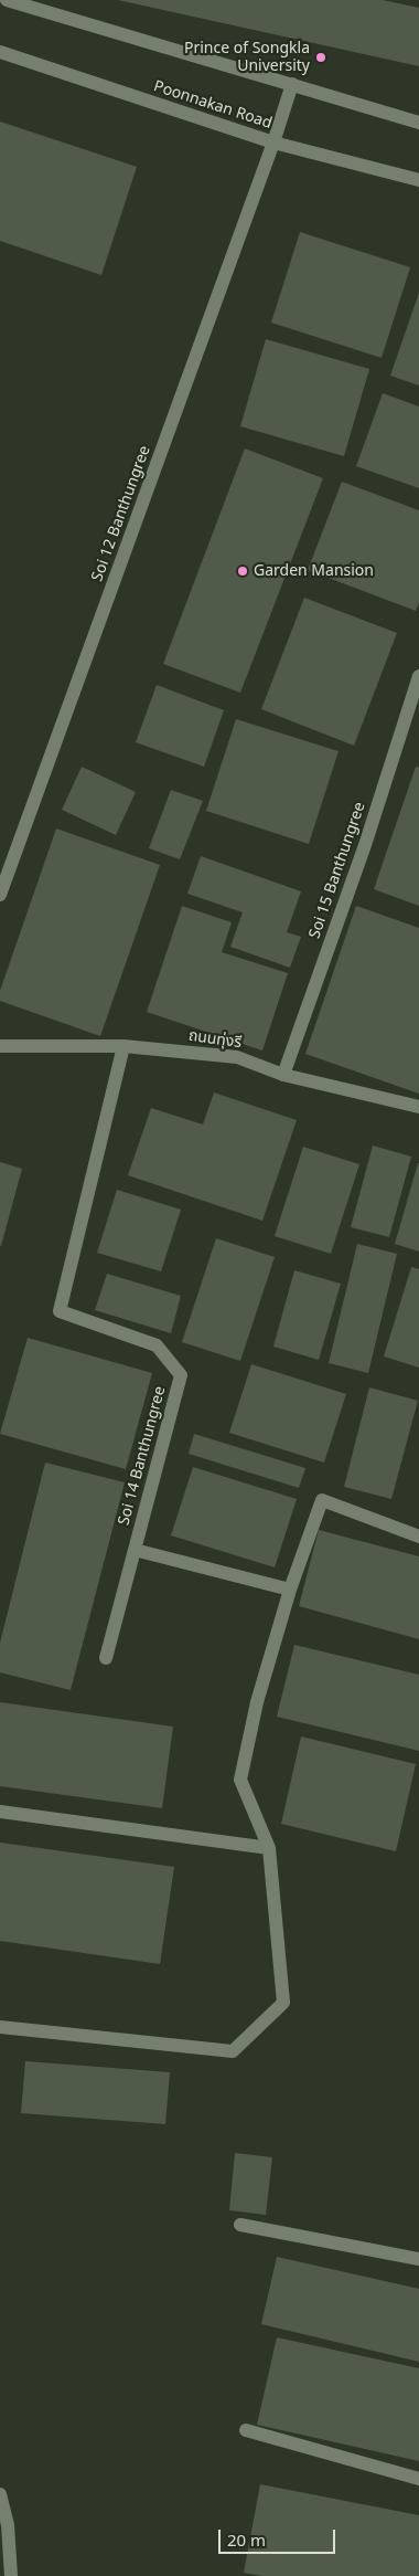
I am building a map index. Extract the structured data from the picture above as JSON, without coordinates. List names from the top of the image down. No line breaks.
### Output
{"streets":{"street":["Poonnakan Road","Soi 12 Banthungree","Soi 15 Banthungree","ถนนทุ่งรี","Soi 14 Banthungree"]},"crossings":[["Poonnakan Road","Soi 12 Banthungree"],["Soi 15 Banthungree","ถนนทุ่งรี"],["ถนนทุ่งรี","Soi 14 Banthungree"]],"places":["Prince of Songkla University","Garden Mansion"],"scale_bar":"20 m"}
